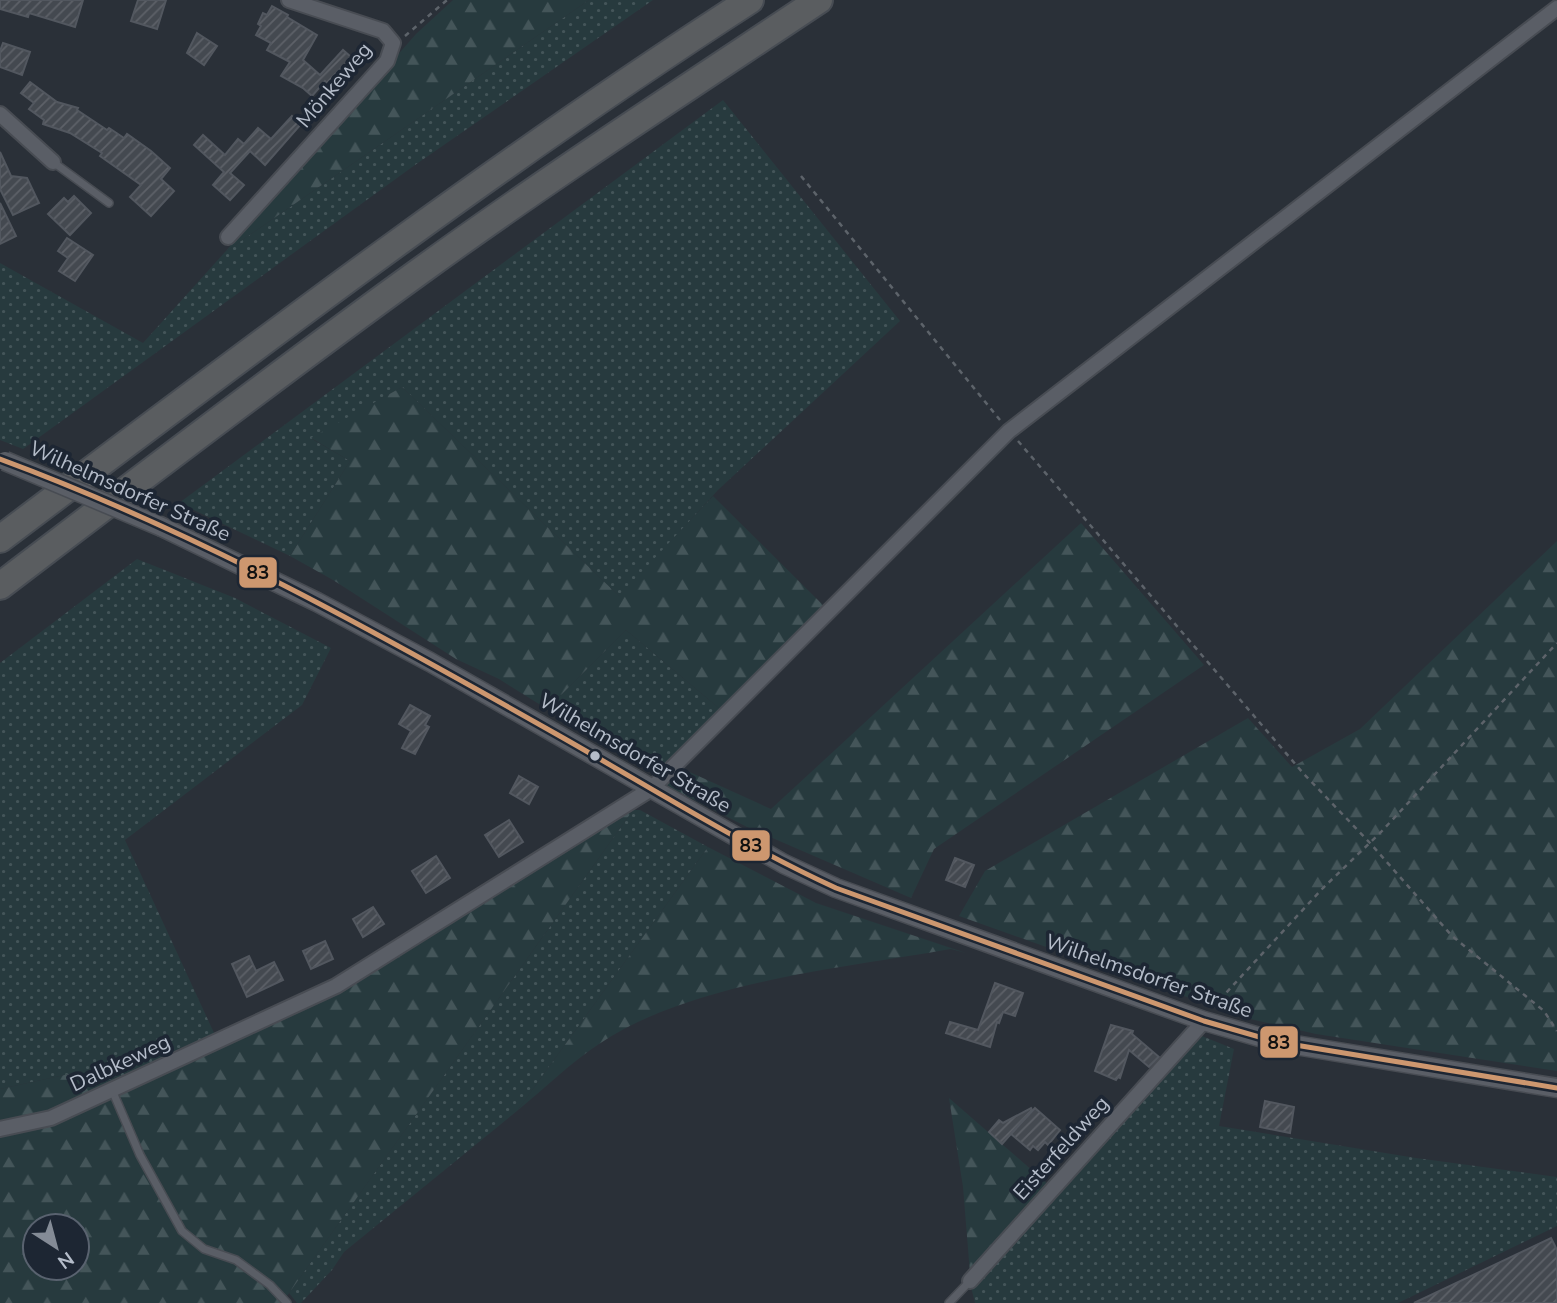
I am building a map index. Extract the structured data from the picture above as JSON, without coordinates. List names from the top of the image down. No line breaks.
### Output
{"streets":{"street":["Mönkeweg","Wilhelmsdorfer Straße","Dalbkeweg","Eisterfeldweg"]},"crossings":[["Wilhelmsdorfer Straße","Dalbkeweg"],["Wilhelmsdorfer Straße","Eisterfeldweg"]],"lines":["transit line 83"],"north":"bottom right"}
